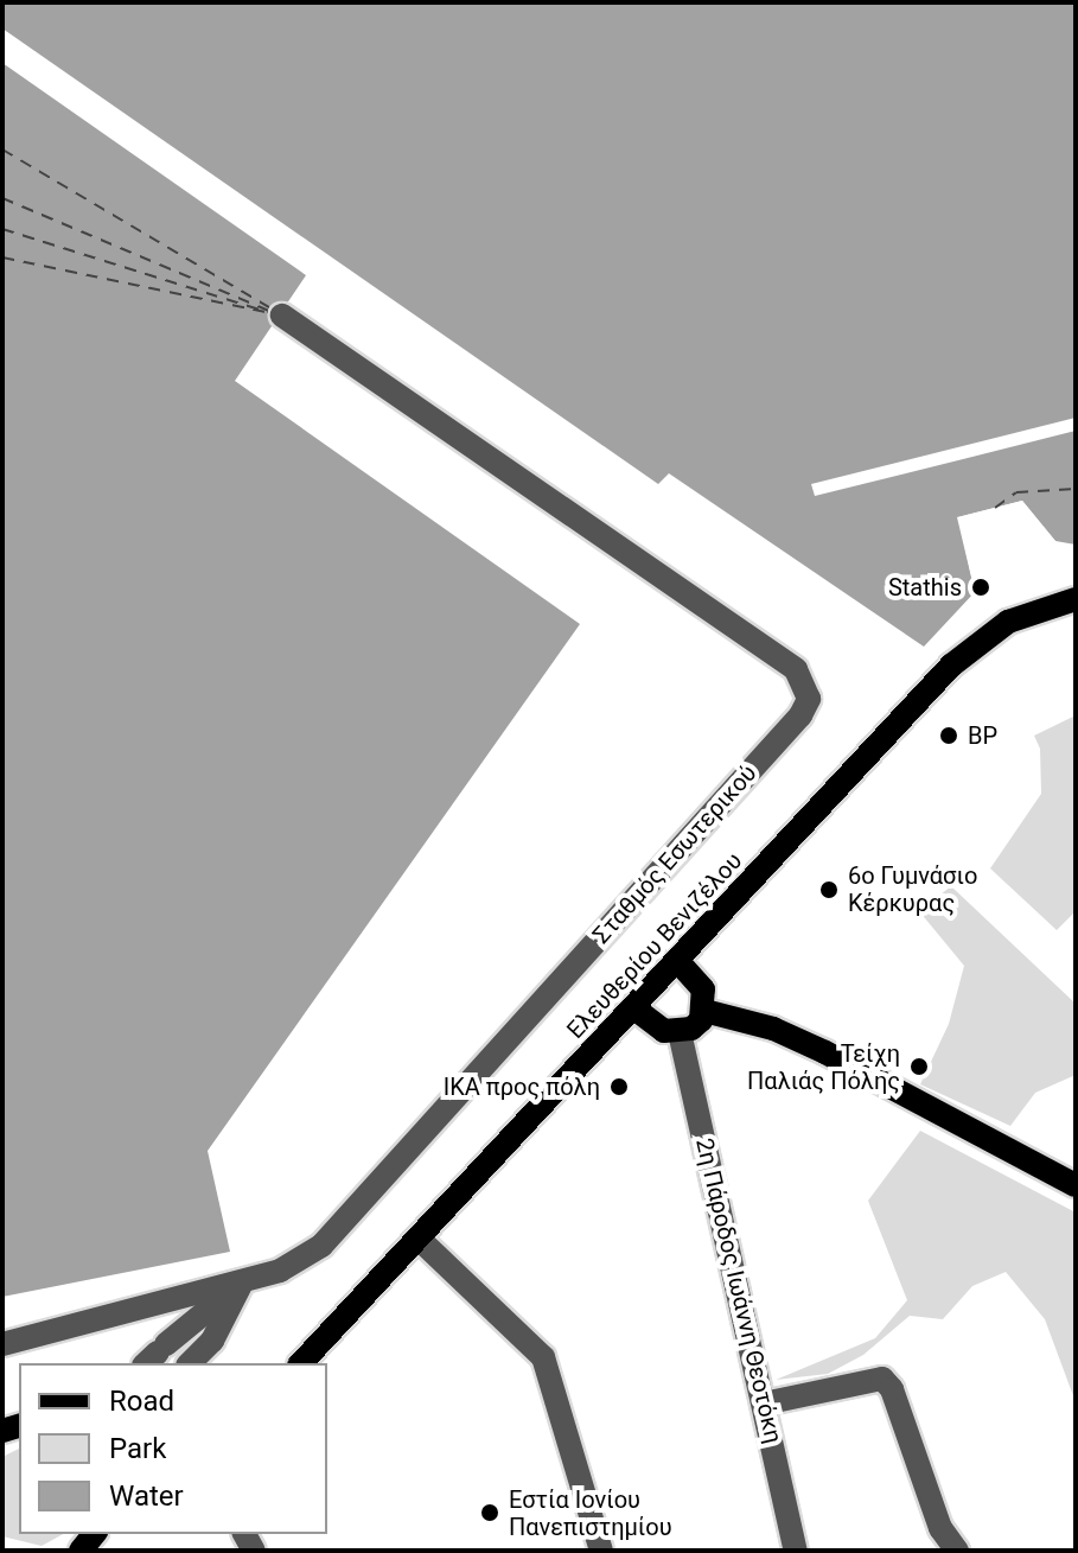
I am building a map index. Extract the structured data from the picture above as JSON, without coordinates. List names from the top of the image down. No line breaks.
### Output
{"streets":{"main road":["Ελευθερίου Βενιζέλου"],"street":["Σταθμός Εσωτερικού","2η Πάροδος Ιωάννη Θεοτόκη"]},"places":["Stathis","BP","6ο Γυμνάσιο Κέρκυρας","Τείχη Παλιάς Πόλης","ΙΚΑ προς πόλη","Εστία Ιονίου Πανεπιστημίου"],"legend":["Road","Park","Water"]}
